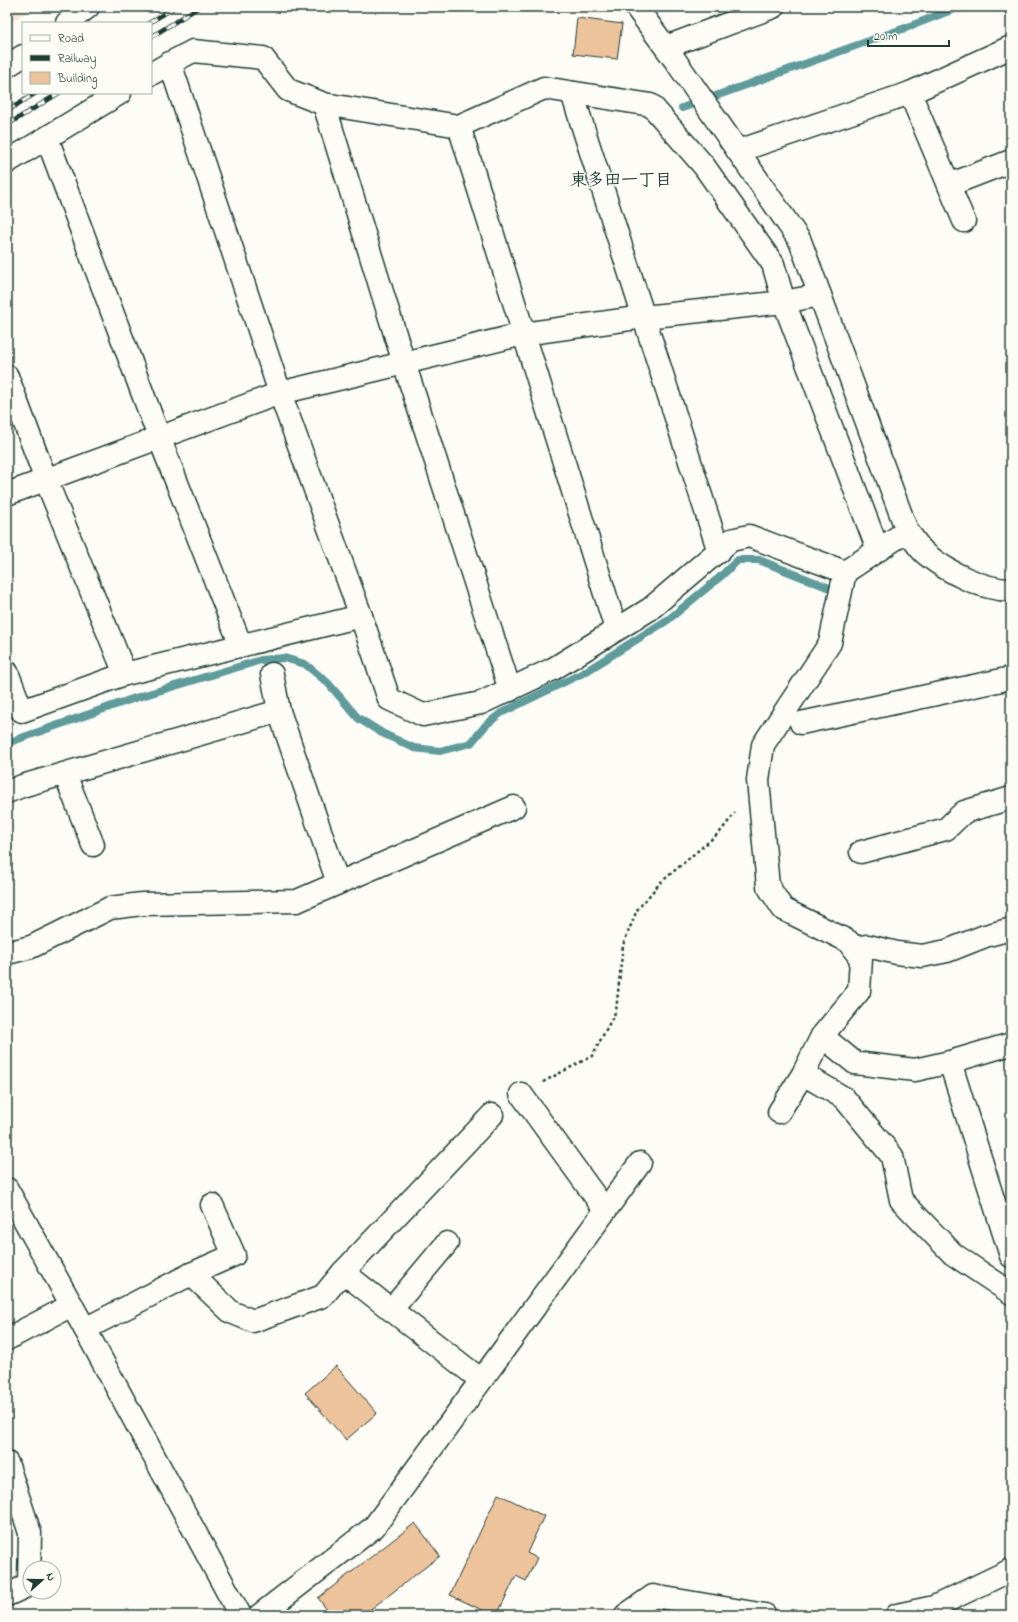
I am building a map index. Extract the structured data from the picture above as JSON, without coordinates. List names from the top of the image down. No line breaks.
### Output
{"districts":["東多田一丁目"],"legend":["Road","Railway","Building"],"scale_bar":"20 m","north":"right"}
